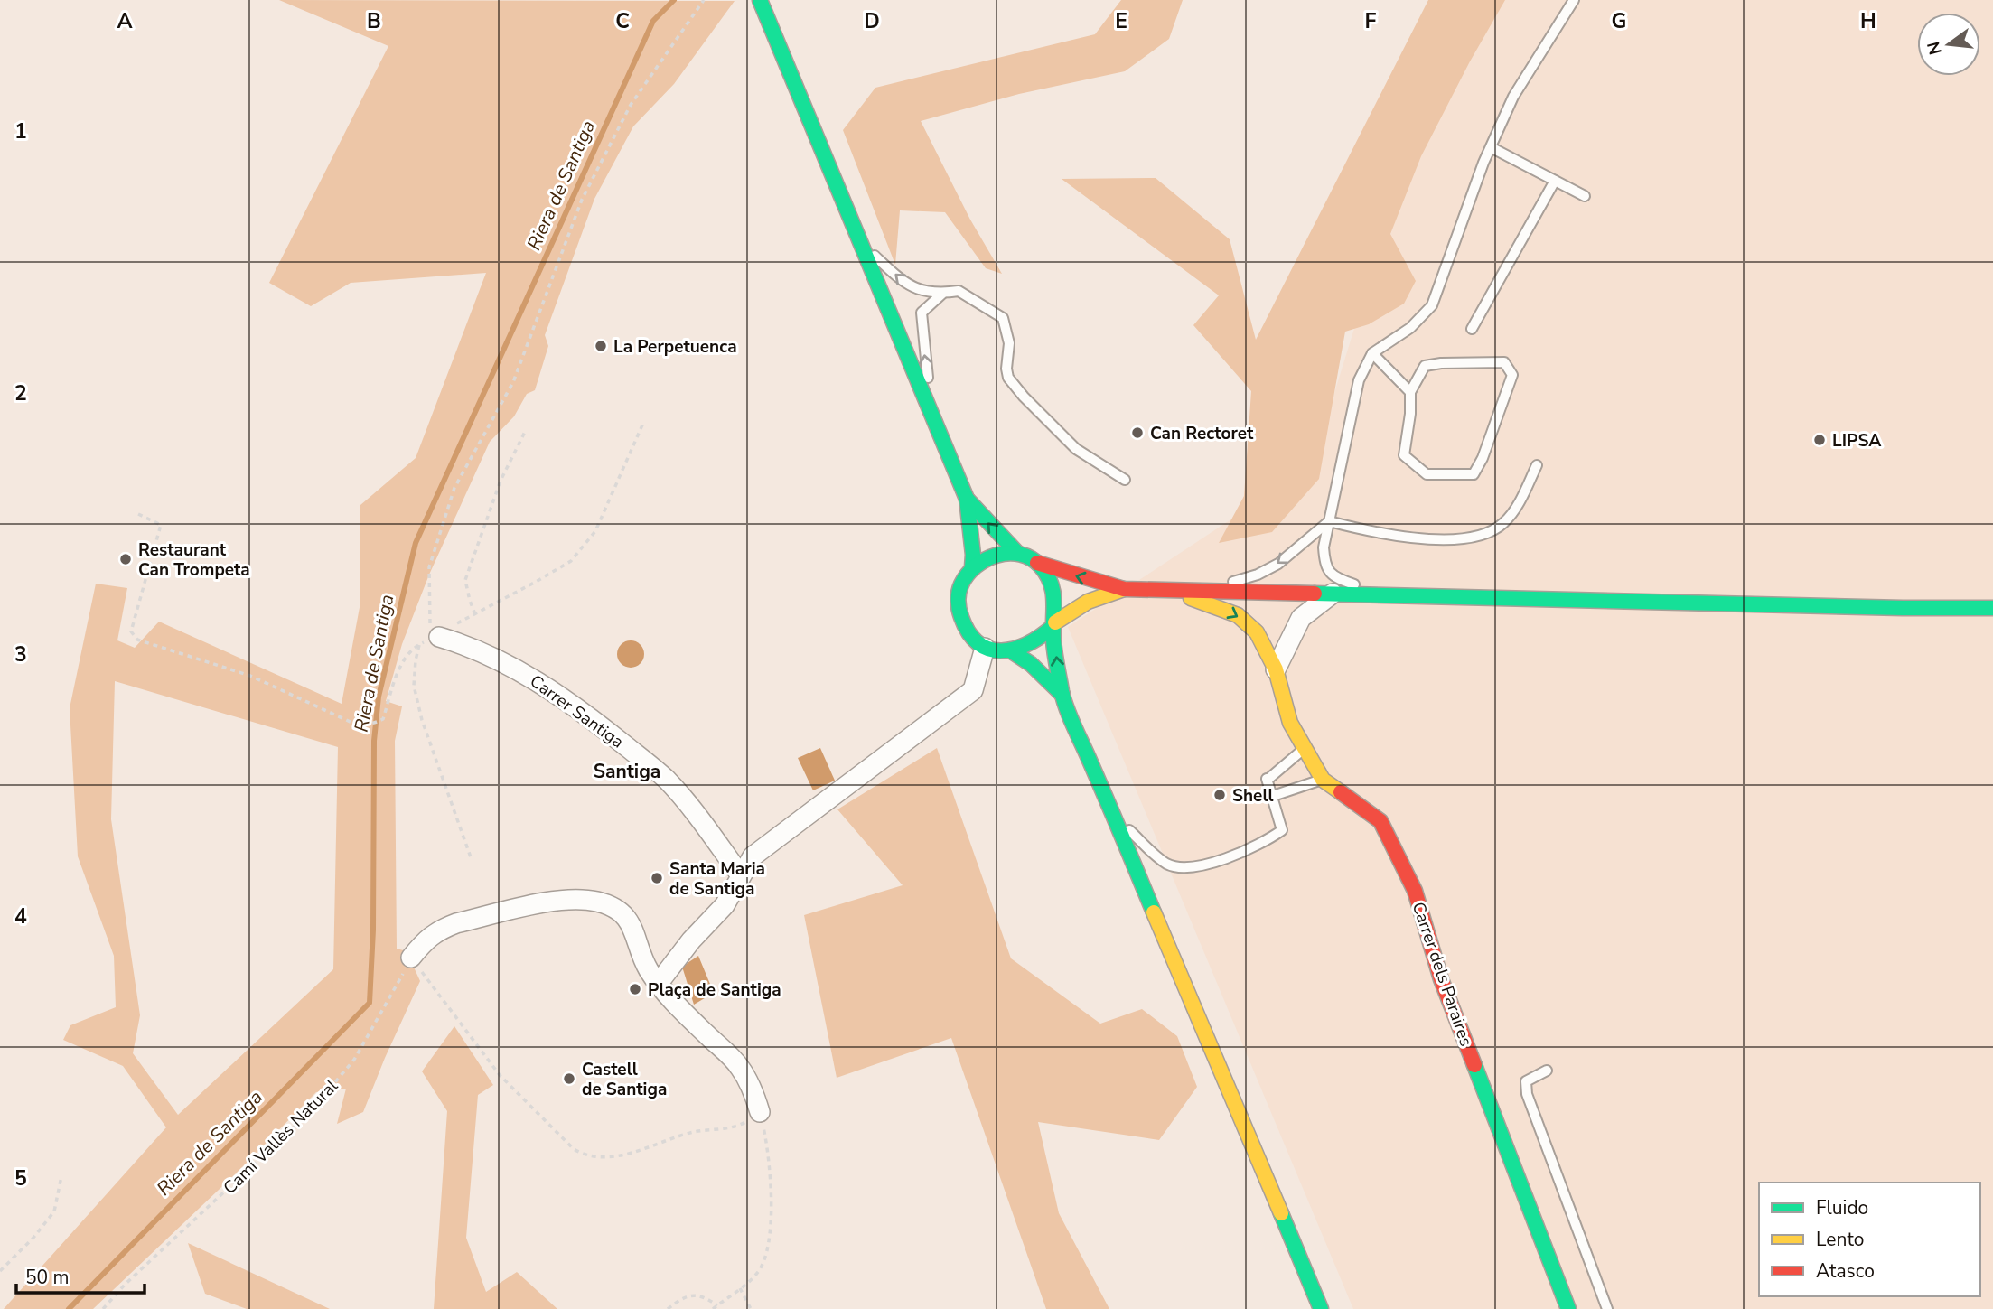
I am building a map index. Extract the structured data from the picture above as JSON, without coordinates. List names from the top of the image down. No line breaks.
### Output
{"streets":{"main road":["Carrer dels Paraires"],"street":["Carrer Santiga"],"path":["Camí Vallès Natural"]},"districts":["Santiga"],"water":["Riera de Santiga"],"places":["La Perpetuenca","Can Rectoret","LIPSA","Restaurant Can Trompeta","Shell","Santa Maria de Santiga","Plaça de Santiga","Castell de Santiga"],"legend":["Fluido","Lento","Atasco"],"scale_bar":"50 m","north":"left","grid":{"columns":["A","B","C","D","E","F","G","H"],"rows":["1","2","3","4","5"]}}
